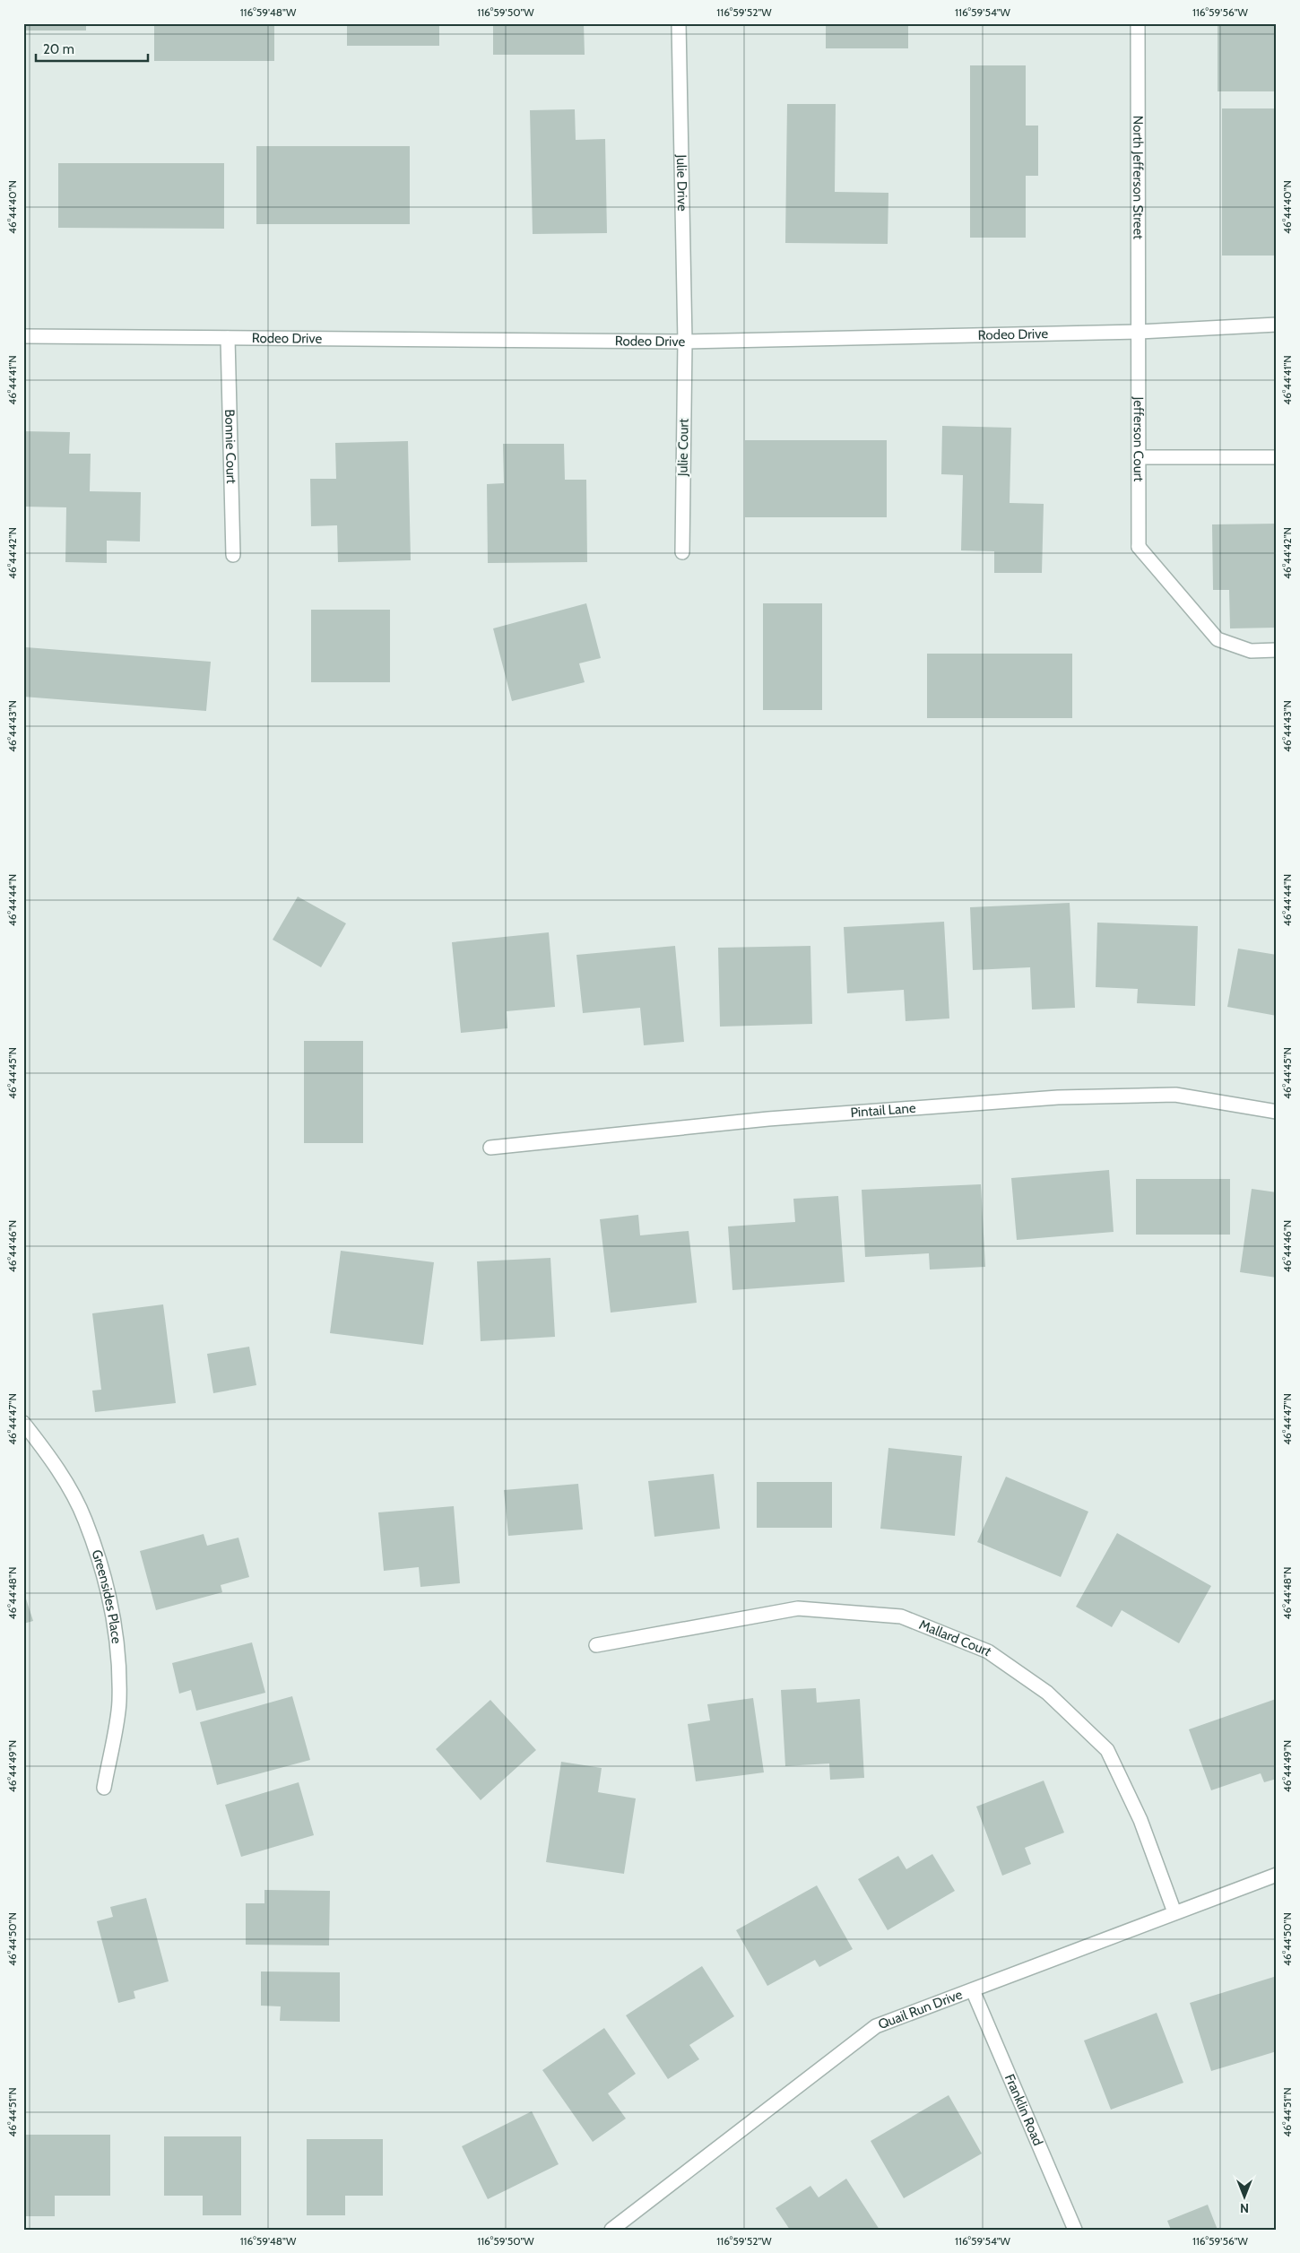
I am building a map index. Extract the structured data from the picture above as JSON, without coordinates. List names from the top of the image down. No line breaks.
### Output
{"streets":{"street":["North Jefferson Street","Julie Drive","Rodeo Drive","Jefferson Court","Bonnie Court","Julie Court","Pintail Lane","Greensides Place","Mallard Court","Quail Run Drive","Franklin Road"]},"crossings":[["North Jefferson Street","Rodeo Drive"],["North Jefferson Street","Jefferson Court"],["Julie Drive","Rodeo Drive"],["Julie Drive","Julie Court"],["Rodeo Drive","Jefferson Court"],["Rodeo Drive","Bonnie Court"],["Rodeo Drive","Julie Court"],["Mallard Court","Quail Run Drive"],["Quail Run Drive","Franklin Road"]],"scale_bar":"20 m","north":"bottom","coordinates":["116°59'48\"W","116°59'50\"W","116°59'52\"W","116°59'54\"W","116°59'56\"W","46°44'40\"N","46°44'41\"N","46°44'42\"N","46°44'43\"N","46°44'44\"N","46°44'45\"N","46°44'46\"N","46°44'47\"N","46°44'48\"N","46°44'49\"N","46°44'50\"N","46°44'51\"N"]}
